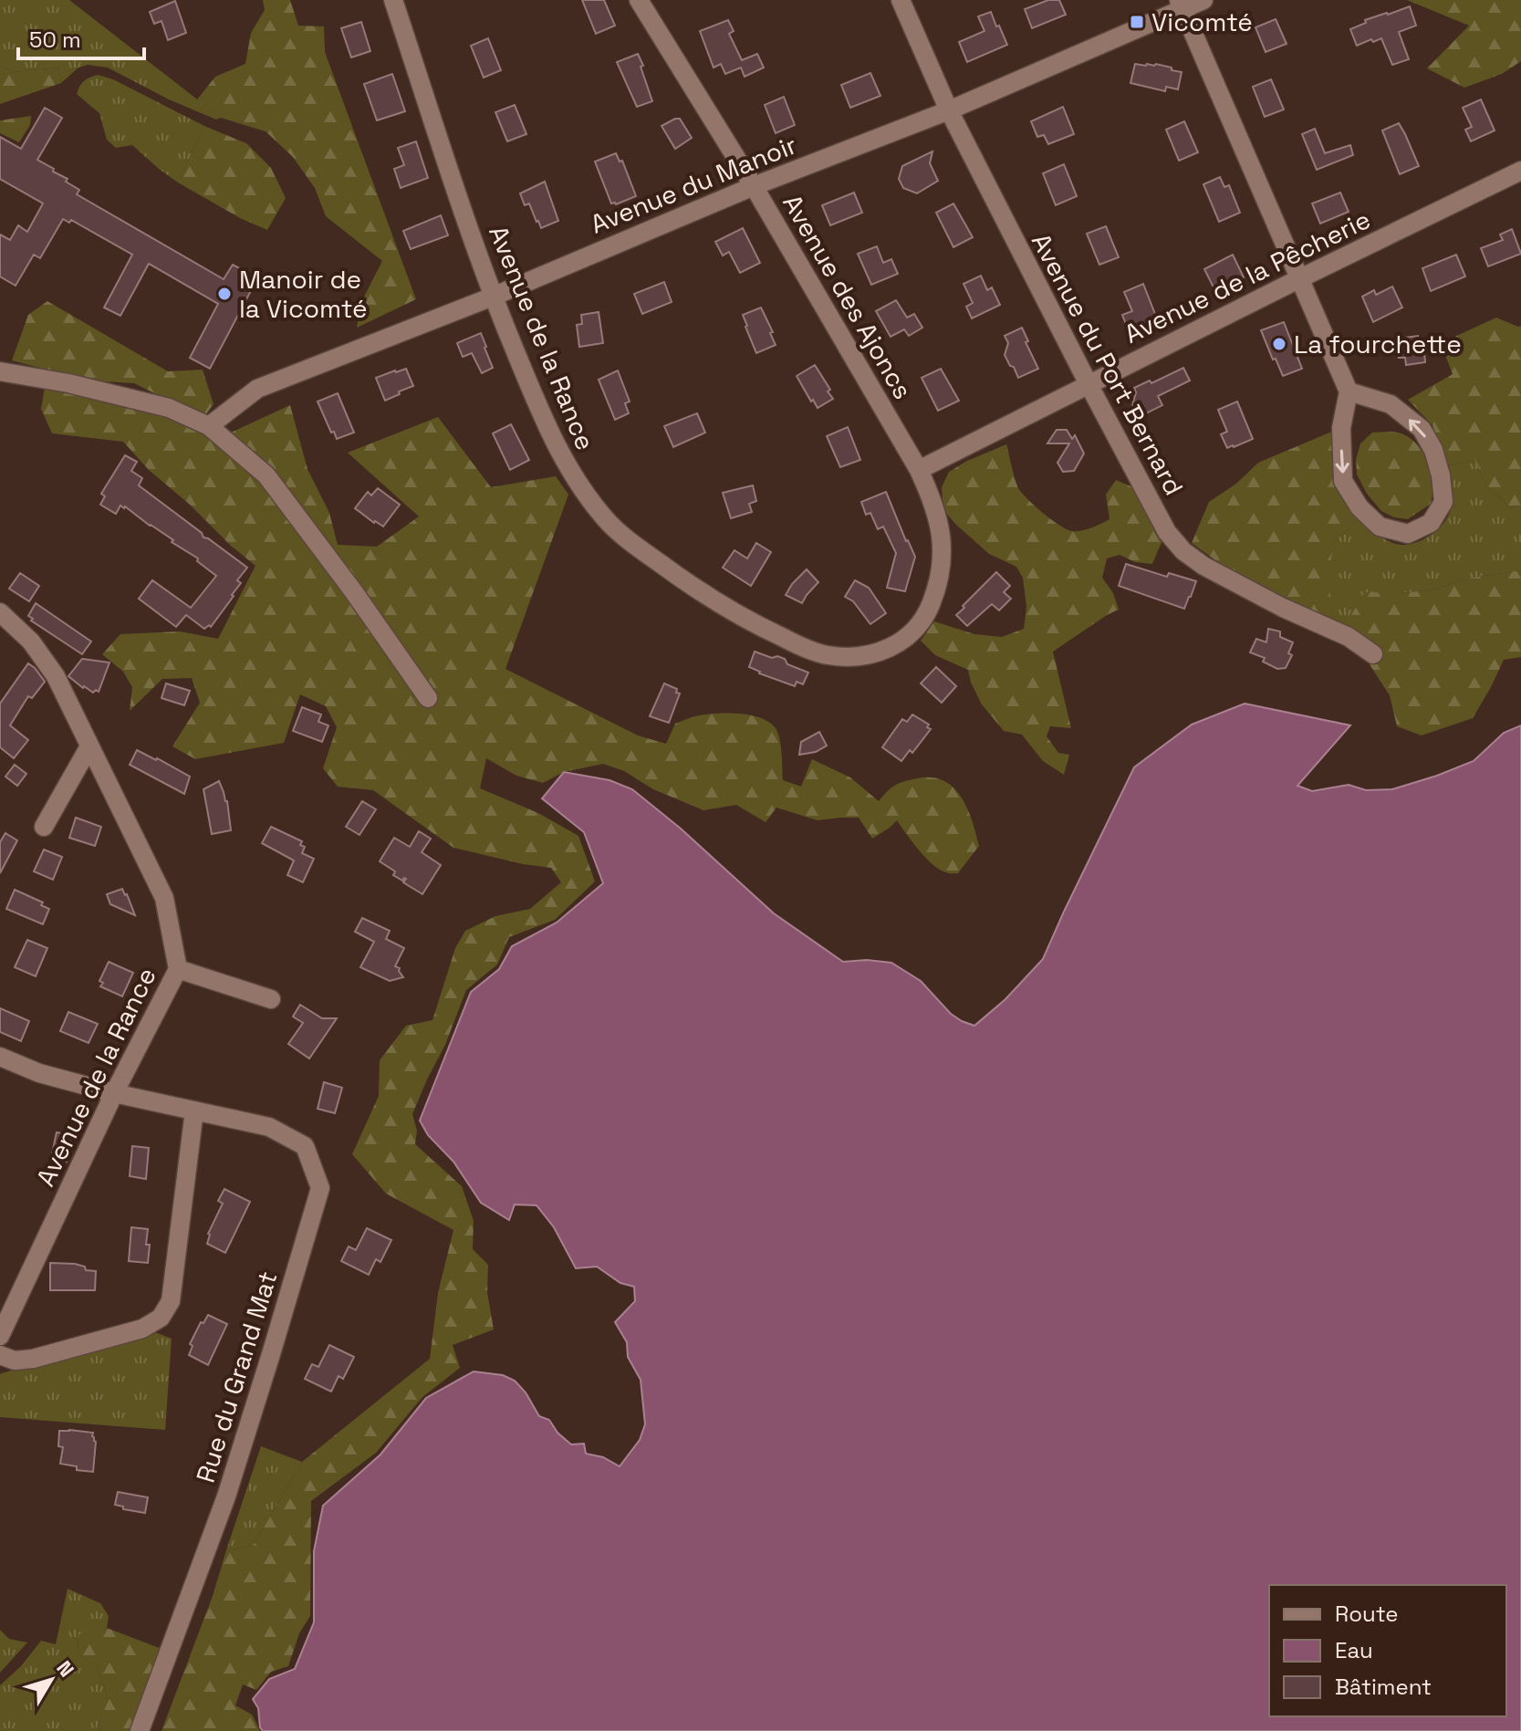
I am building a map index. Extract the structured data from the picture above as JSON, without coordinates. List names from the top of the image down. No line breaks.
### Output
{"streets":{"street":["Avenue du Manoir","Avenue de la Pêcherie","Avenue des Ajoncs","Avenue de la Rance","Avenue du Port Bernard","Rue du Grand Mat"]},"crossings":[["Avenue du Manoir","Avenue des Ajoncs"],["Avenue du Manoir","Avenue de la Rance"],["Avenue du Manoir","Avenue du Port Bernard"],["Avenue de la Pêcherie","Avenue des Ajoncs"],["Avenue de la Pêcherie","Avenue de la Rance"],["Avenue de la Pêcherie","Avenue du Port Bernard"],["Avenue des Ajoncs","Avenue de la Rance"],["Avenue de la Rance","Rue du Grand Mat"]],"places":{"transit":["Vicomté"],"other":["Manoir de la Vicomté","La fourchette"]},"legend":["Route","Eau","Bâtiment"],"scale_bar":"50 m","north":"top right"}
